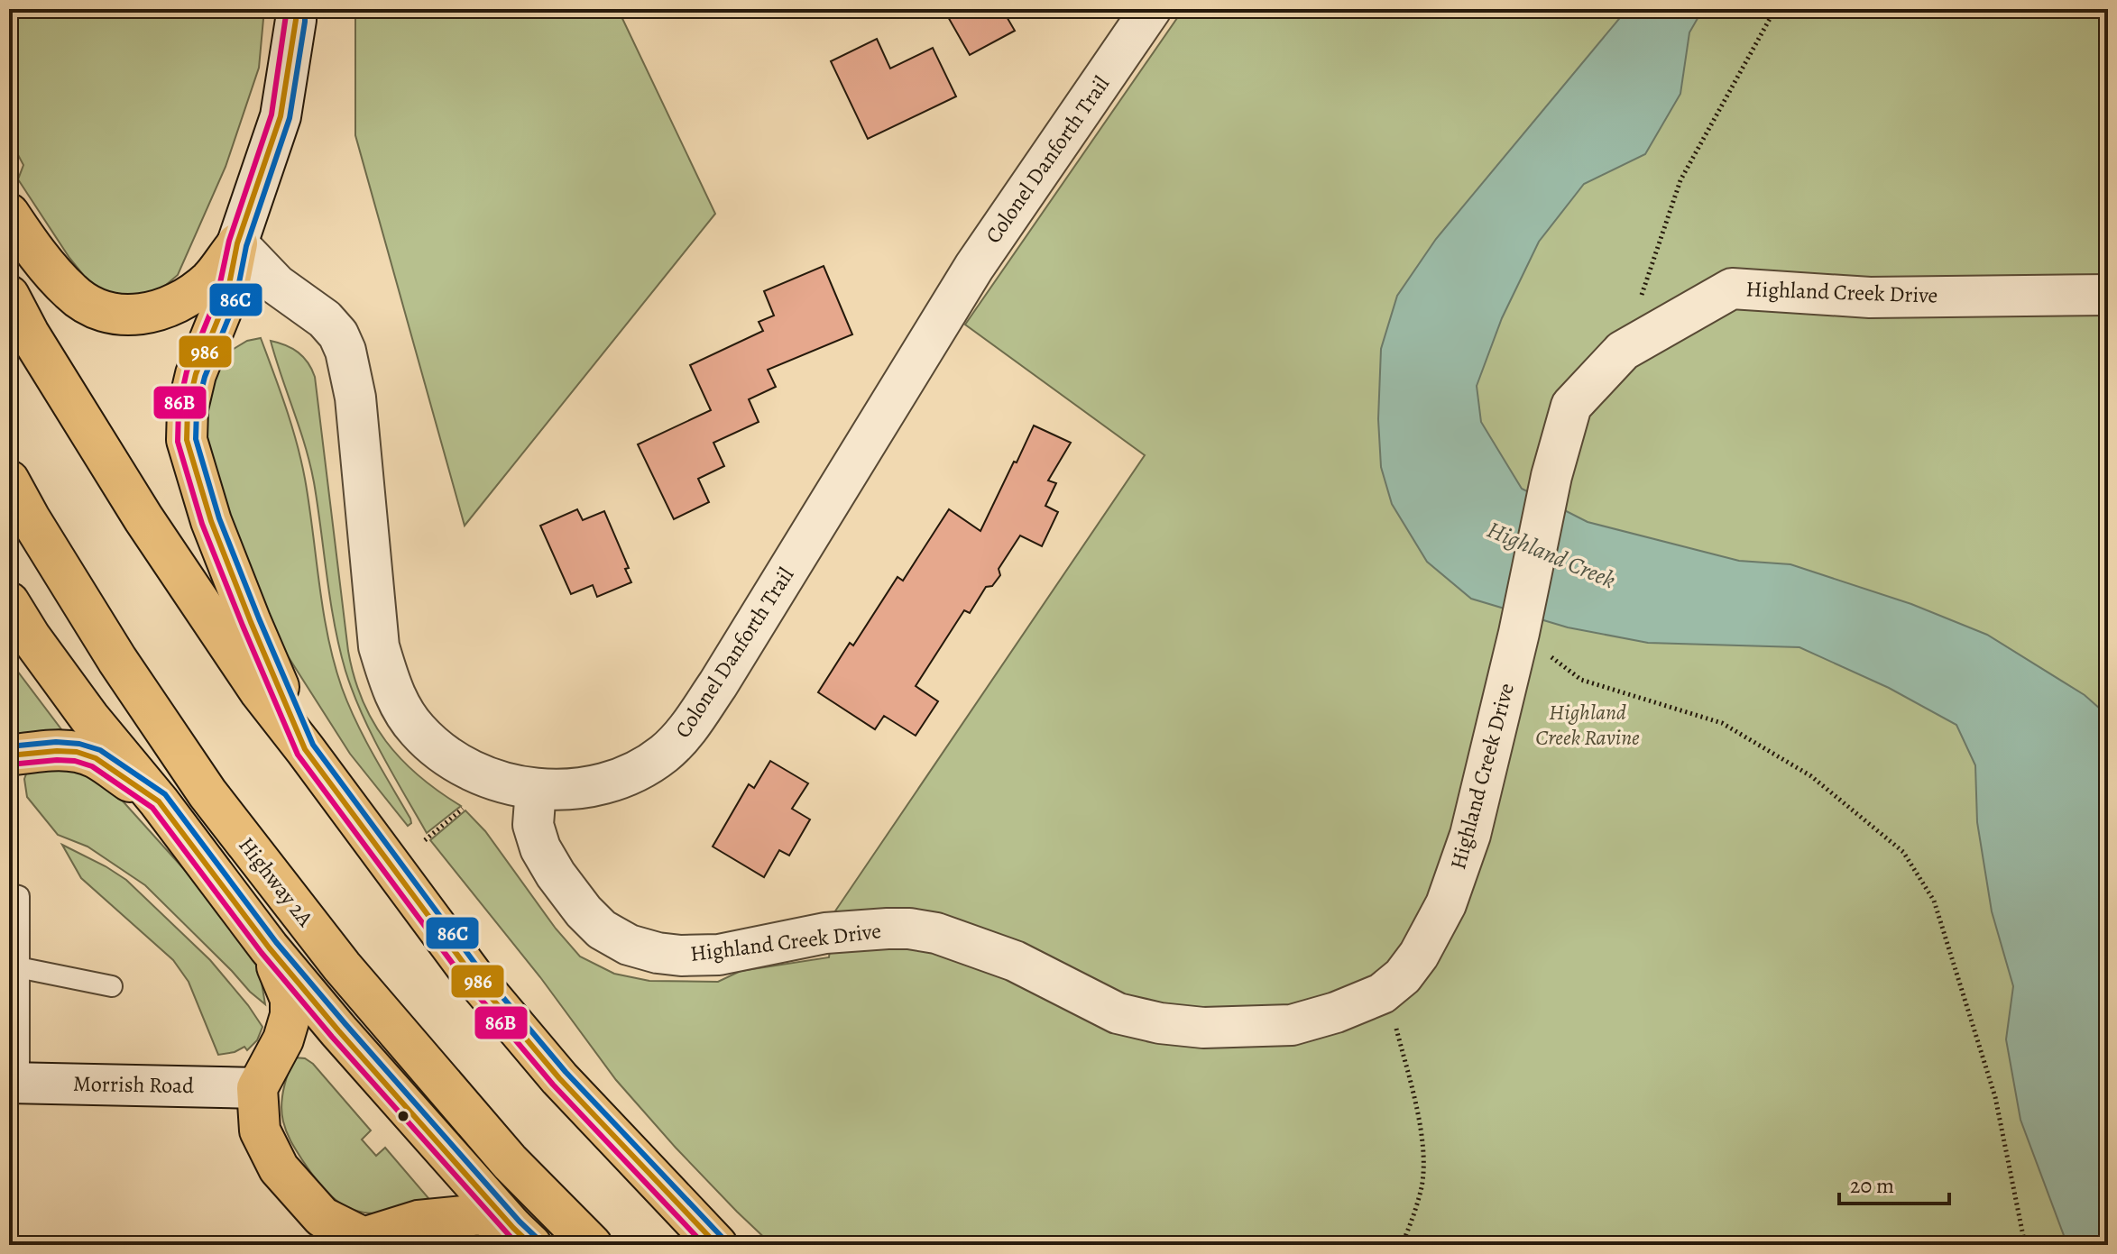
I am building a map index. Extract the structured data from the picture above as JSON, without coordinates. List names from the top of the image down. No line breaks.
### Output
{"streets":{"main road":["Highway 2A"],"street":["Colonel Danforth Trail","Highland Creek Drive","Morrish Road"]},"crossings":[["Colonel Danforth Trail","Highland Creek Drive"]],"water":["Highland Creek"],"parks":["Highland Creek Ravine"],"lines":["transit line 986","transit line 86B","transit line 86C"],"scale_bar":"20 m"}
